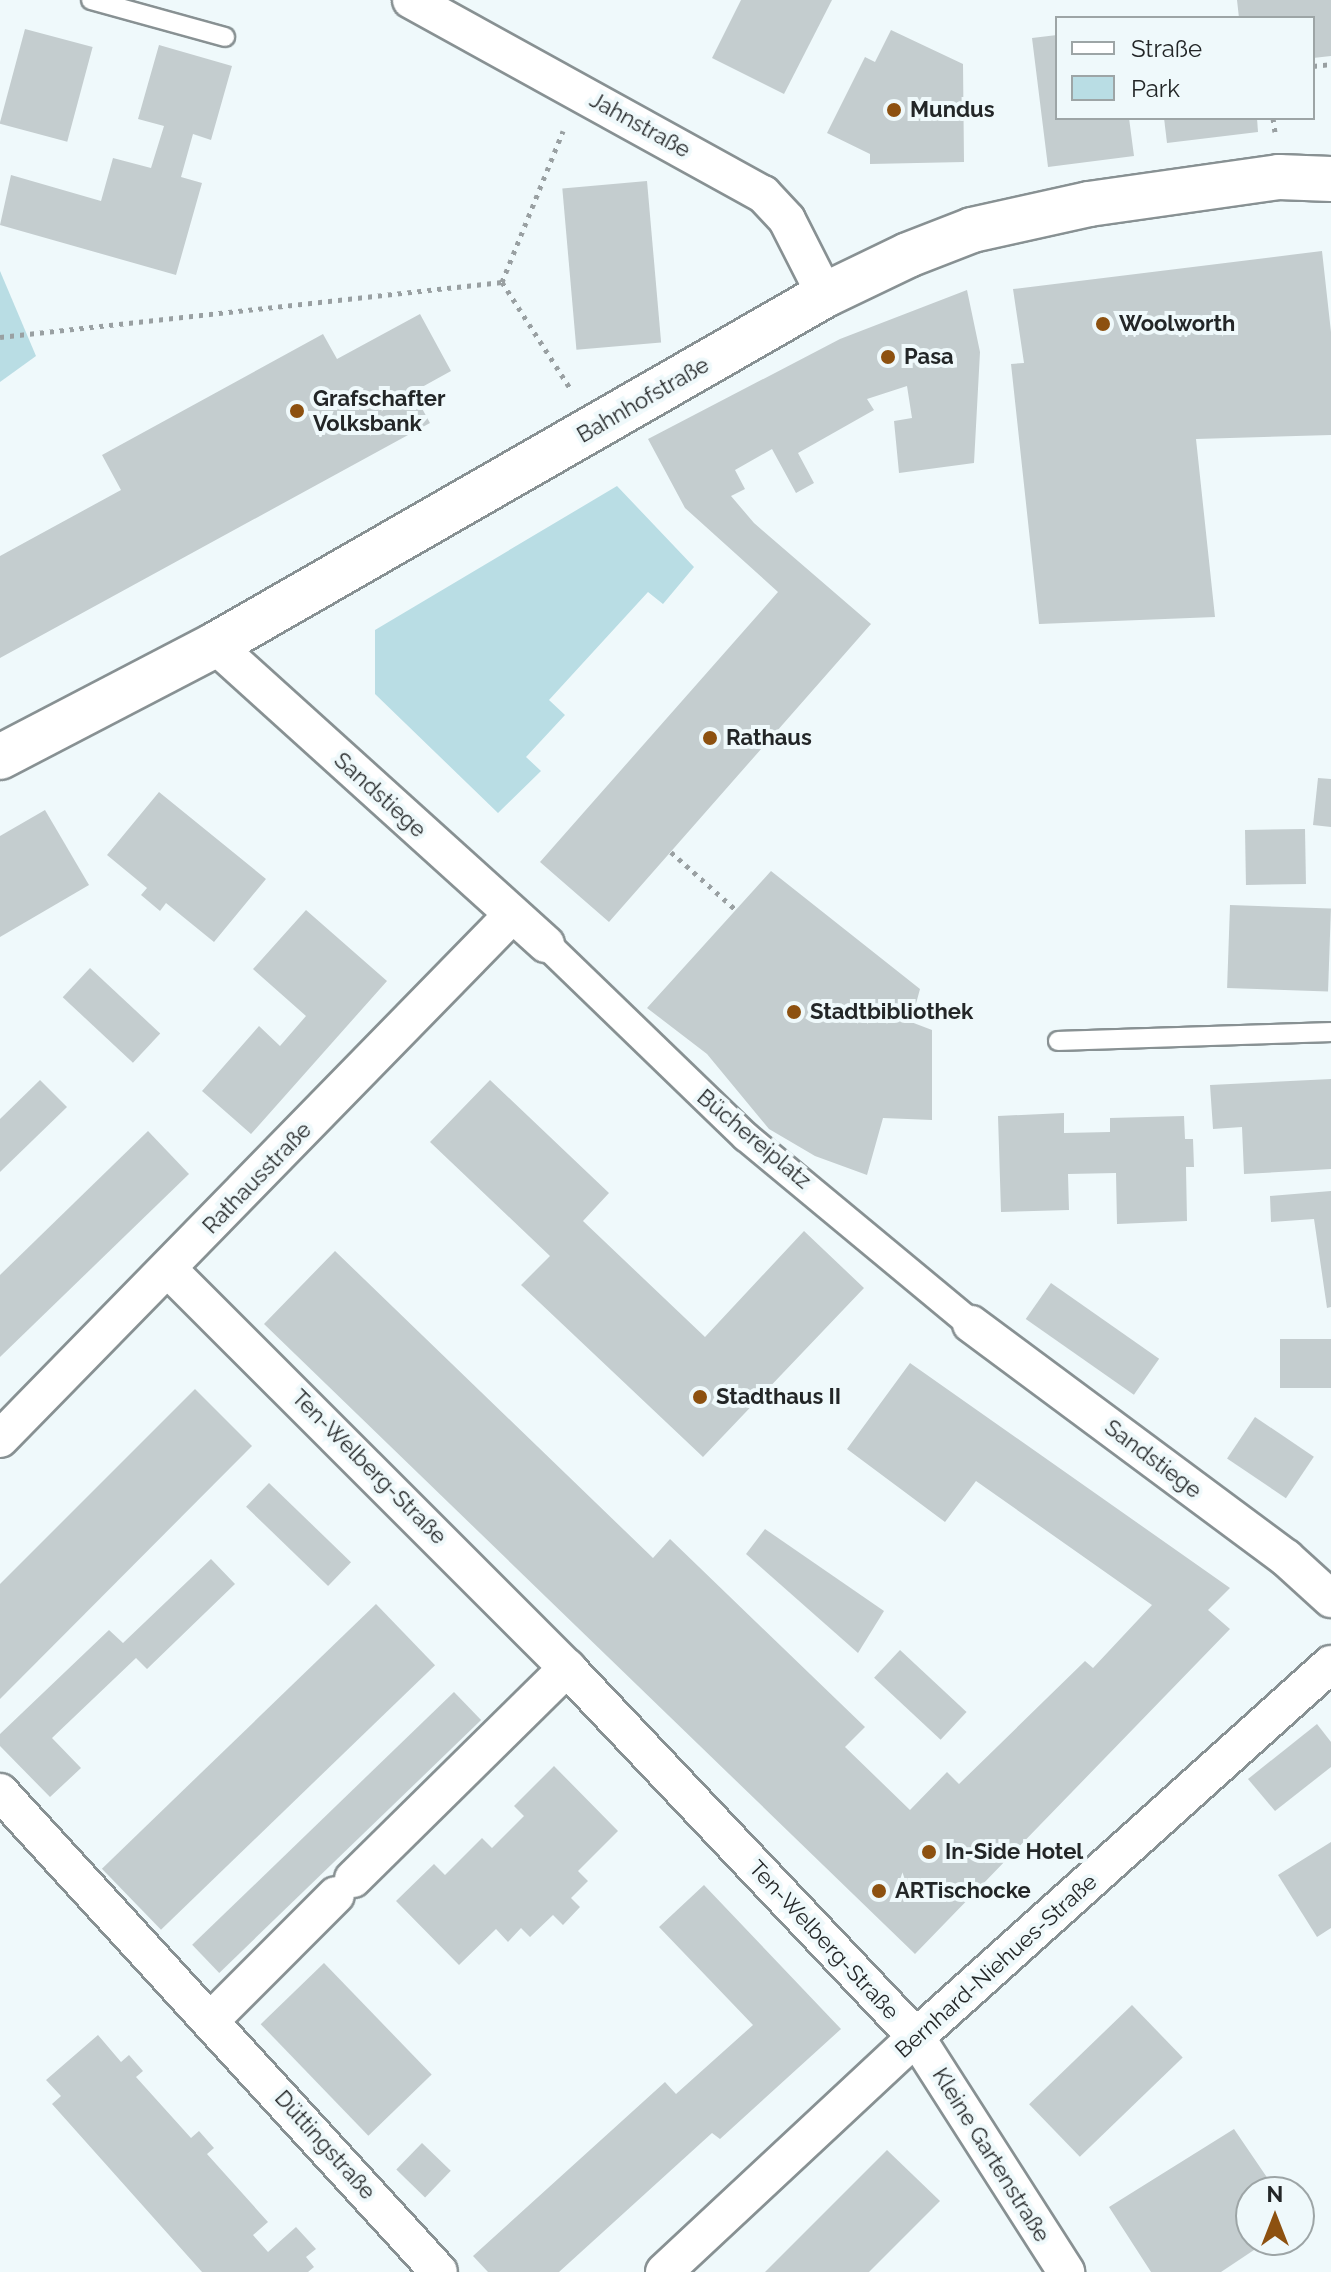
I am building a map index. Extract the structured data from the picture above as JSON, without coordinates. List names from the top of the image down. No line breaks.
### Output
{"streets":{"street":["Jahnstraße","Bahnhofstraße","Sandstiege","Büchereiplatz","Rathausstraße","Ten-Welberg-Straße","Bernhard-Niehues-Straße","Düttingstraße","Kleine Gartenstraße"]},"crossings":[["Jahnstraße","Bahnhofstraße"],["Bahnhofstraße","Sandstiege"],["Sandstiege","Büchereiplatz"],["Sandstiege","Rathausstraße"],["Rathausstraße","Ten-Welberg-Straße"],["Ten-Welberg-Straße","Bernhard-Niehues-Straße"],["Ten-Welberg-Straße","Kleine Gartenstraße"],["Bernhard-Niehues-Straße","Kleine Gartenstraße"]],"places":["Mundus","Woolworth","Pasa","Grafschafter Volksbank","Rathaus","Stadtbibliothek","Stadthaus II","In-Side Hotel","ARTischocke"],"legend":["Straße","Park"],"north":"top"}
